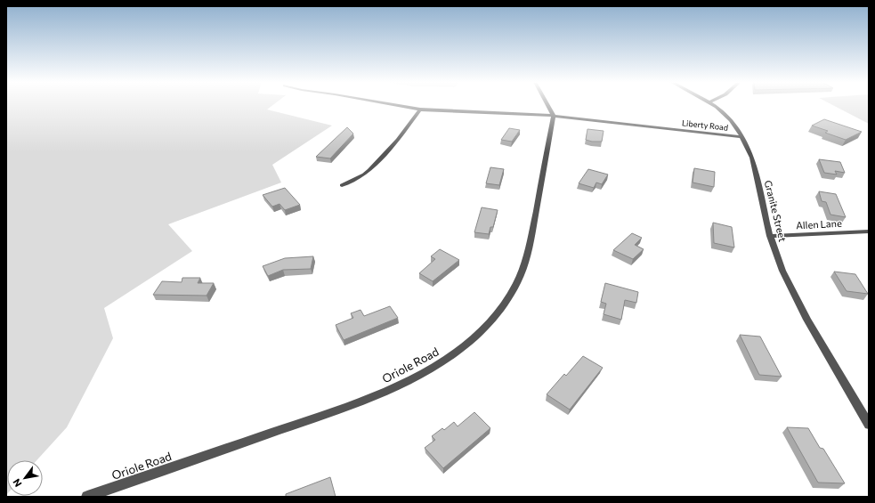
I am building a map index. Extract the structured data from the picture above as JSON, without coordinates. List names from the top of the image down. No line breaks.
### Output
{"streets":{"street":["Liberty Road","Granite Street","Allen Lane","Oriole Road"]},"crossings":[["Liberty Road","Granite Street"],["Liberty Road","Oriole Road"],["Granite Street","Allen Lane"]],"north":"bottom left"}
